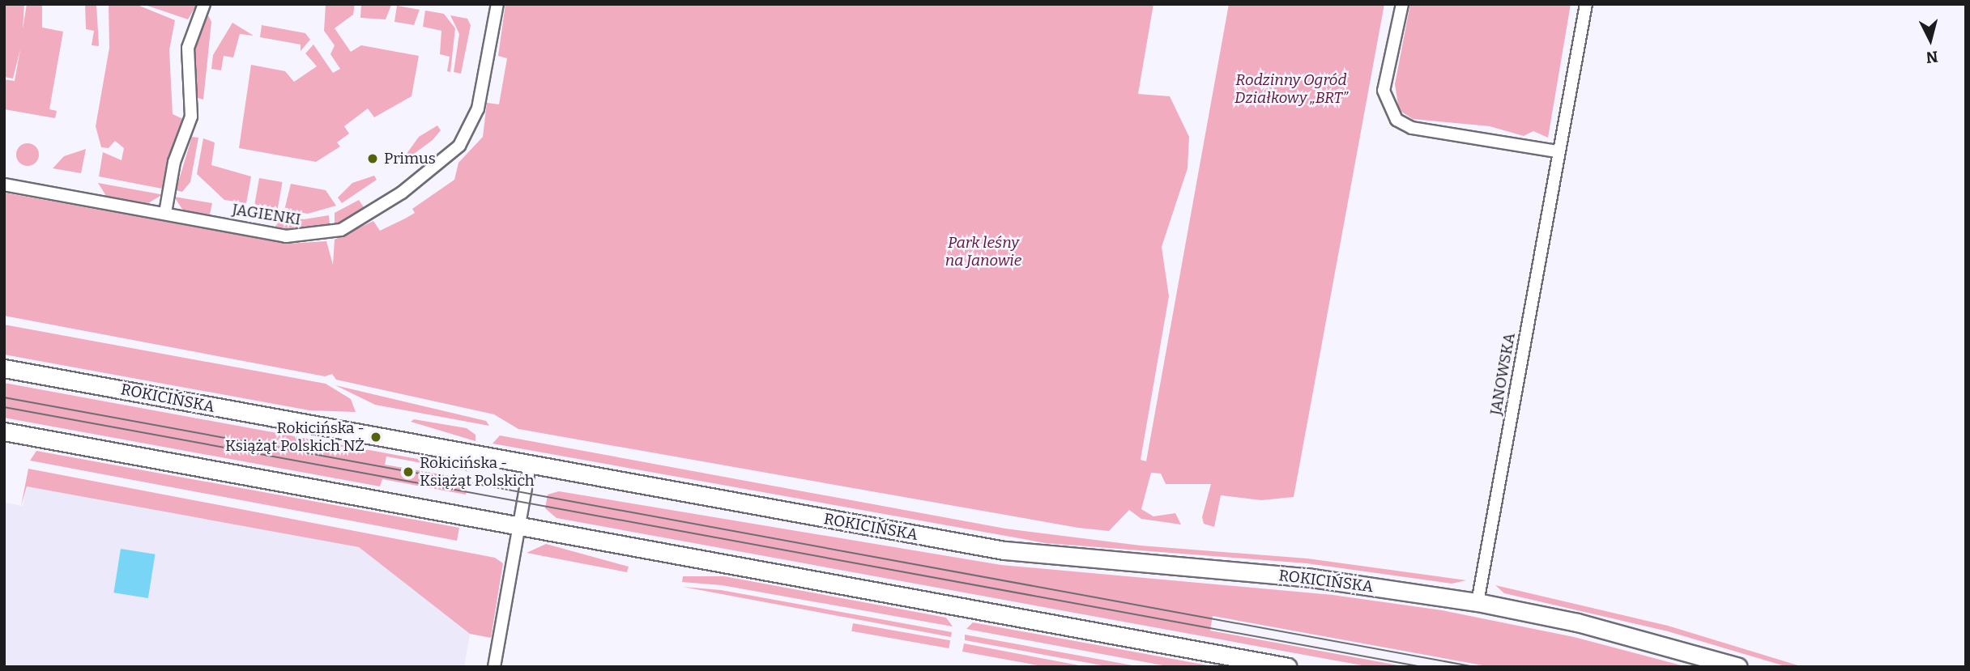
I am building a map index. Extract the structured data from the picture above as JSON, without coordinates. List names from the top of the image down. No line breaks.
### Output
{"streets":{"main road":["ROKICIŃSKA"],"street":["JAGIENKI","JANOWSKA"]},"crossings":[["JANOWSKA","ROKICIŃSKA"]],"parks":["Rodzinny Ogród Działkowy „BRT”","Park leśny na Janowie"],"places":["Primus","Rokicińska - Książąt Polskich NŻ","Rokicińska - Książąt Polskich"],"north":"bottom"}
